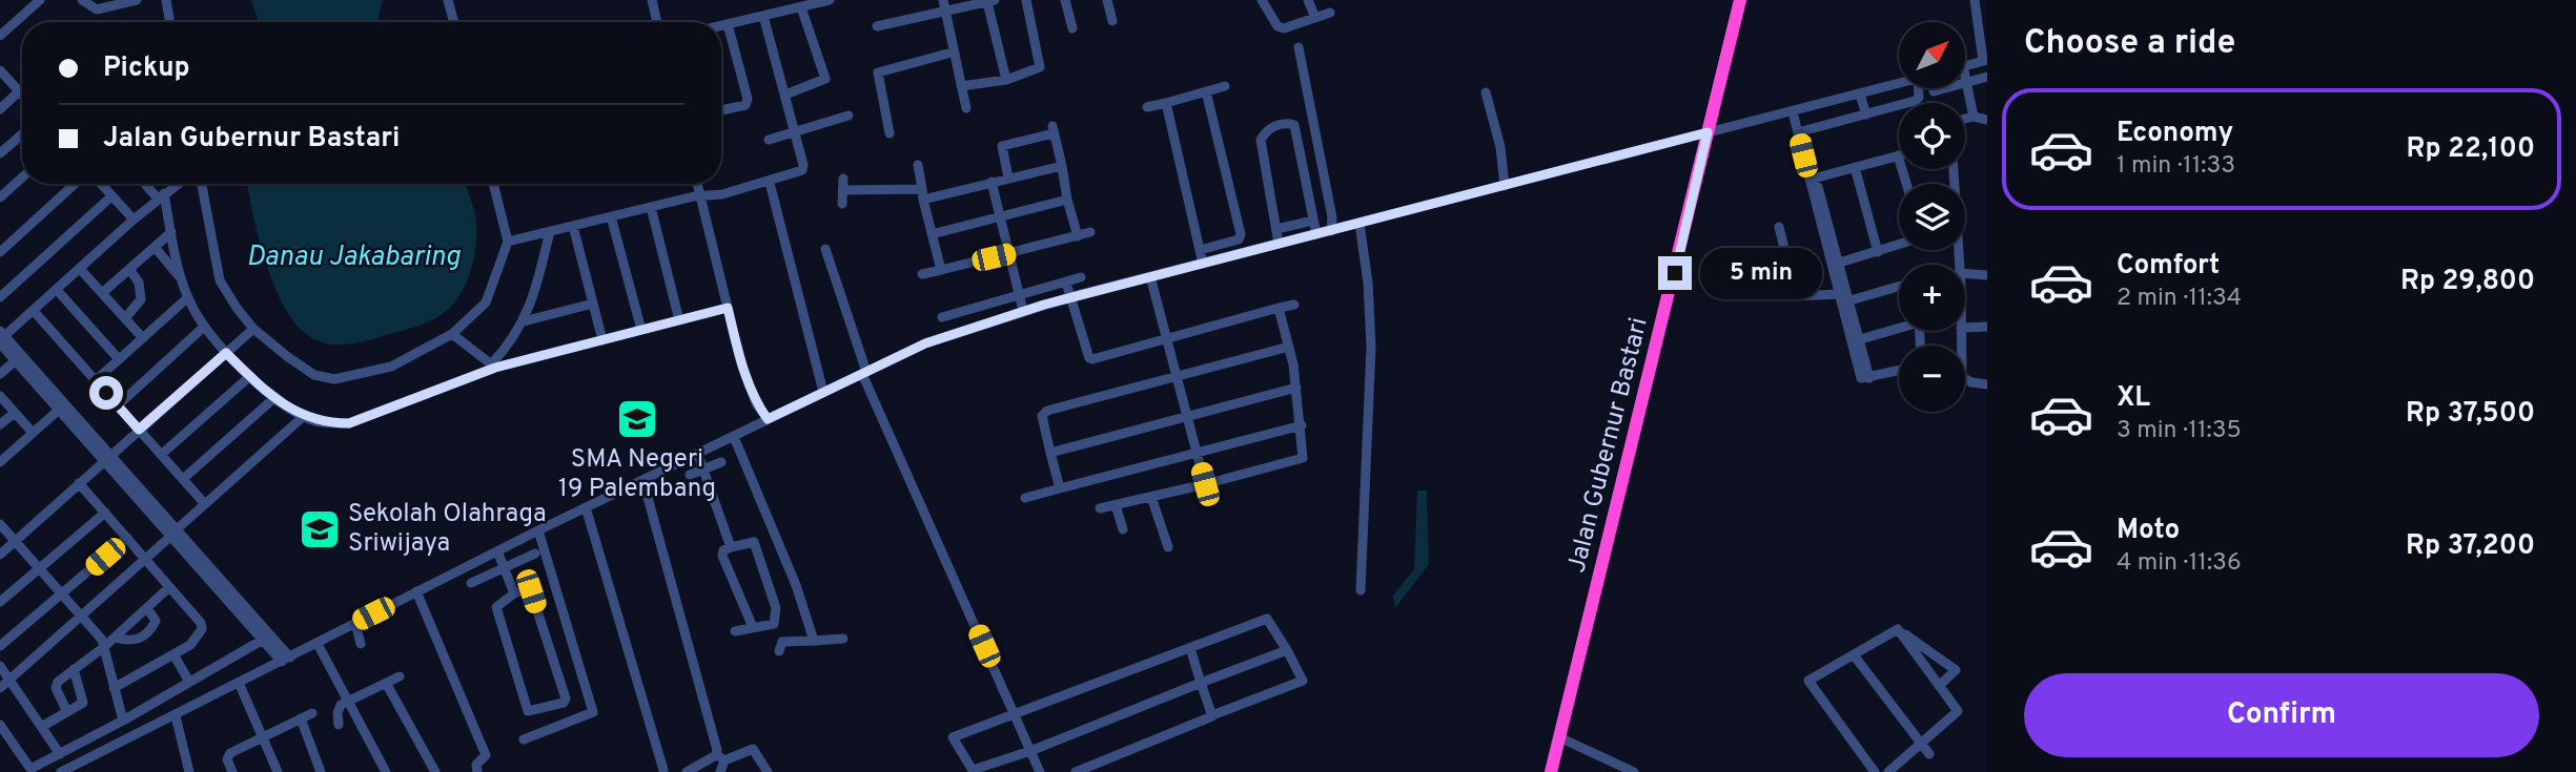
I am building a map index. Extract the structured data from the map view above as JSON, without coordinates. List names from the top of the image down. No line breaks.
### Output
{"streets":{"highway":["Jalan Gubernur Bastari"]},"water":["Danau Jakabaring"],"places":{"school or university":["SMA Negeri 19 Palembang","Sekolah Olahraga Sriwijaya"]},"north":"top right","page":{"heading":"Choose a ride","map_buttons":["+","−"],"banner":["Pickup","Jalan Gubernur Bastari"],"list":[{"name":"Economy","note":"1 min · 11:33","value":"Rp 22,100"},{"name":"Comfort","note":"2 min · 11:34","value":"Rp 29,800"},{"name":"XL","note":"3 min · 11:35","value":"Rp 37,500"},{"name":"Moto","note":"4 min · 11:36","value":"Rp 37,200"}],"bubble":"5 min","buttons":"Confirm"}}
